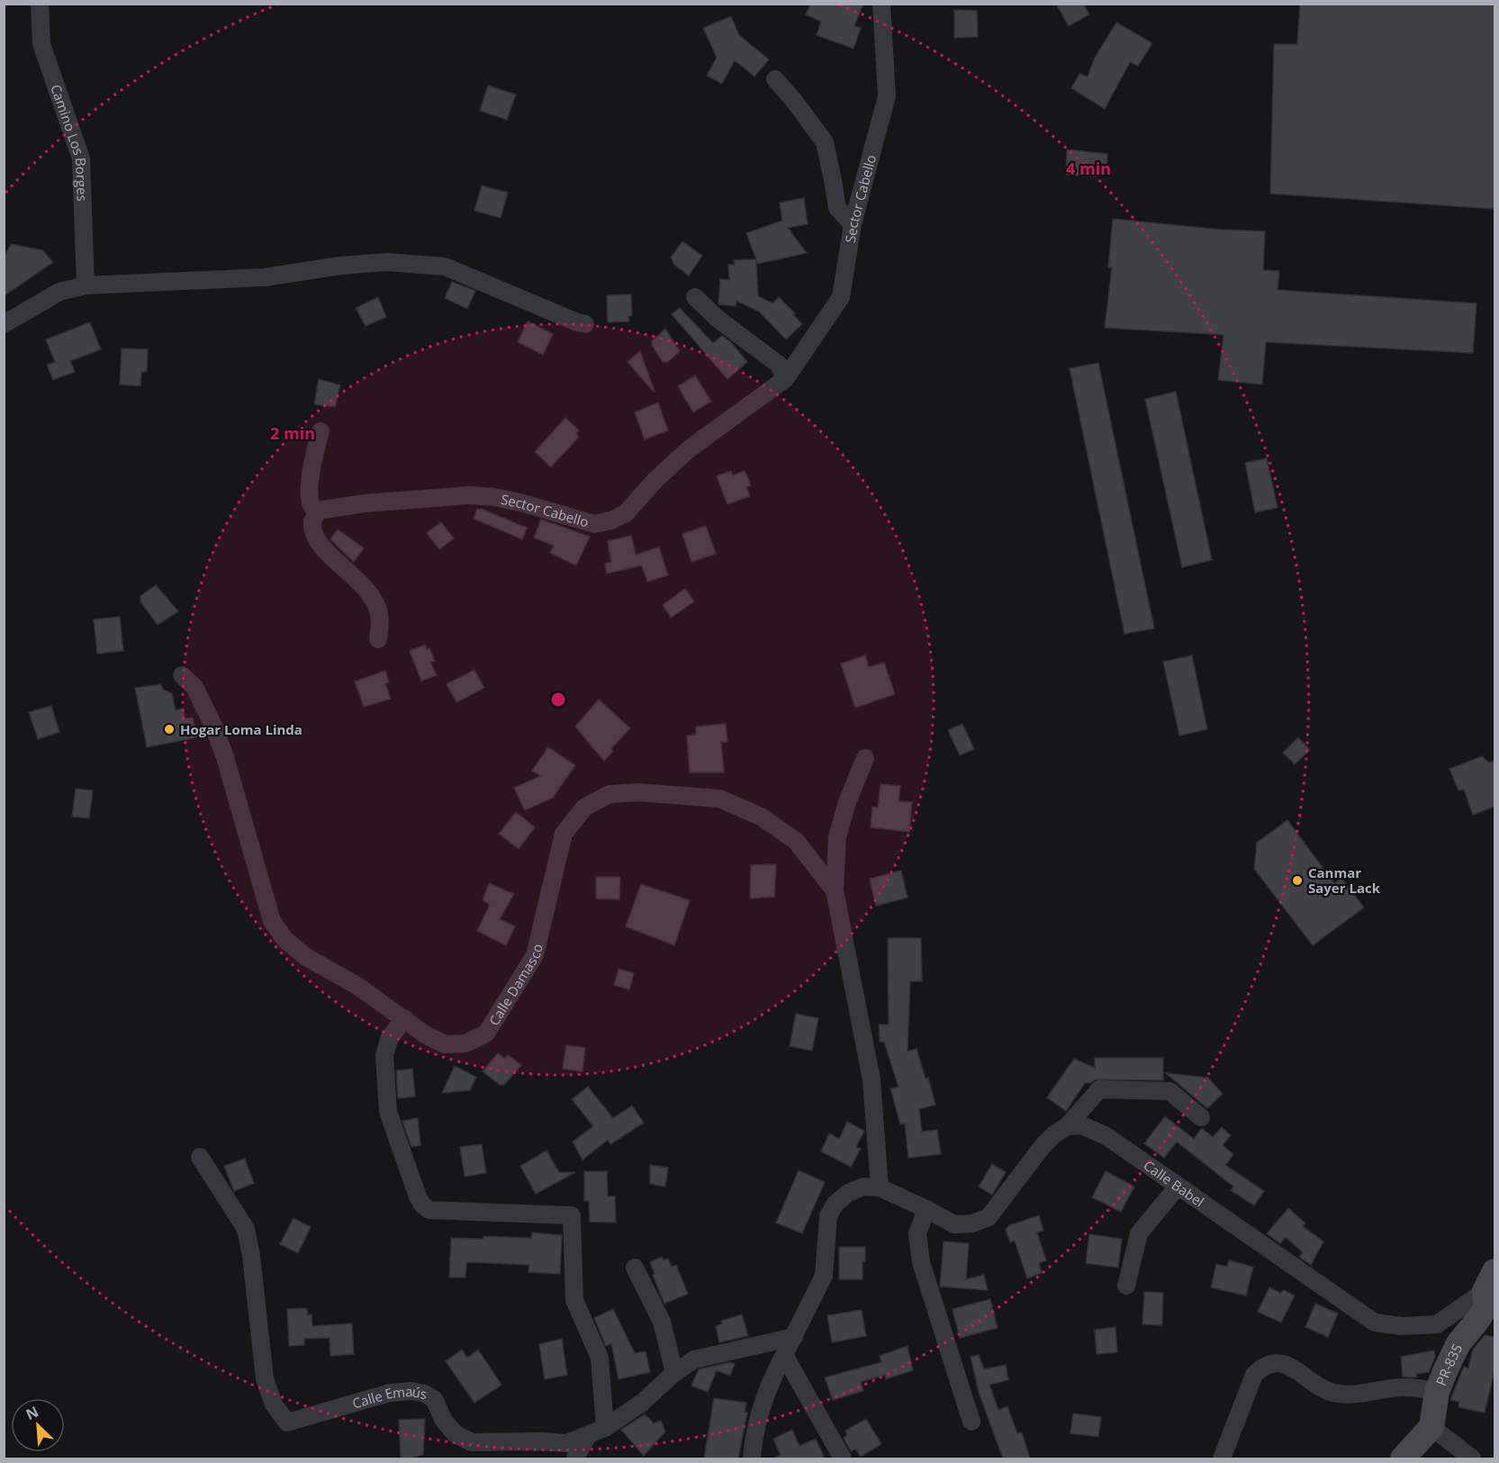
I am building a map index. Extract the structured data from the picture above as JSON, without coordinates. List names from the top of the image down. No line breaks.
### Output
{"streets":{"street":["Camino Los Borges","Sector Cabello","Calle Damasco","Calle Babel","PR-835","Calle Emaús"]},"crossings":[["Calle Babel","PR-835"]],"places":["Hogar Loma Linda","Canmar Sayer Lack"],"north":"top left","rings":["4 min","2 min"]}
